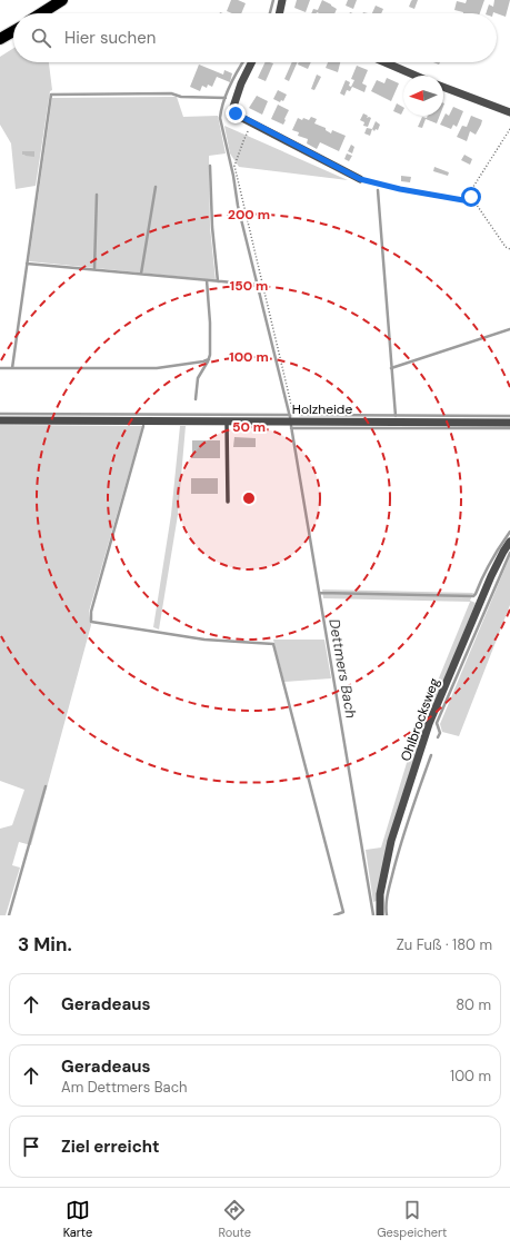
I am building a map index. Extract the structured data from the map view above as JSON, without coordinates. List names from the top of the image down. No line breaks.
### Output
{"streets":{"street":["Holzheide","Ohlbrocksweg"]},"water":["Dettmers Bach"],"north":"left","page":{"search":"Hier suchen","heading":["3 Min.","Zu Fuß · 180 m"],"list":[["Geradeaus","80 m"],["Geradeaus","Am Dettmers Bach","100 m"],"Ziel erreicht"],"nav":["Karte","Route","Gespeichert"]},"rings":["200 m","150 m","100 m","50 m"]}
